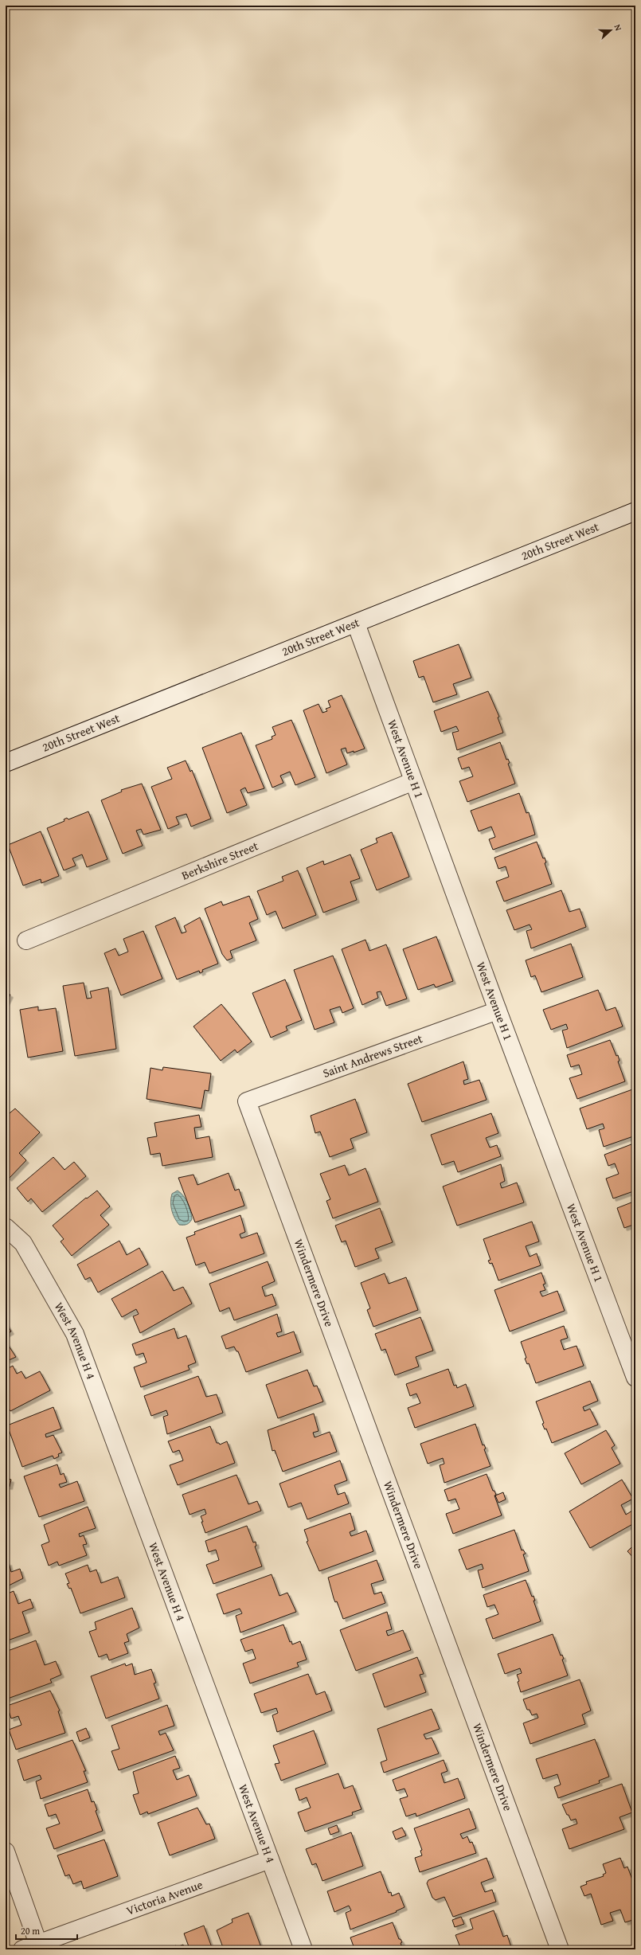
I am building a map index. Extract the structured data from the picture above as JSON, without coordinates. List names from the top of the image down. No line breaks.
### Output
{"streets":{"street":["20th Street West","West Avenue H 1","Berkshire Street","Saint Andrews Street","Windermere Drive","West Avenue H 4","Victoria Avenue"]},"crossings":[["20th Street West","West Avenue H 1"],["West Avenue H 1","Berkshire Street"],["West Avenue H 1","Saint Andrews Street"],["Saint Andrews Street","Windermere Drive"],["West Avenue H 4","Victoria Avenue"]],"scale_bar":"20 m","north":"right"}
